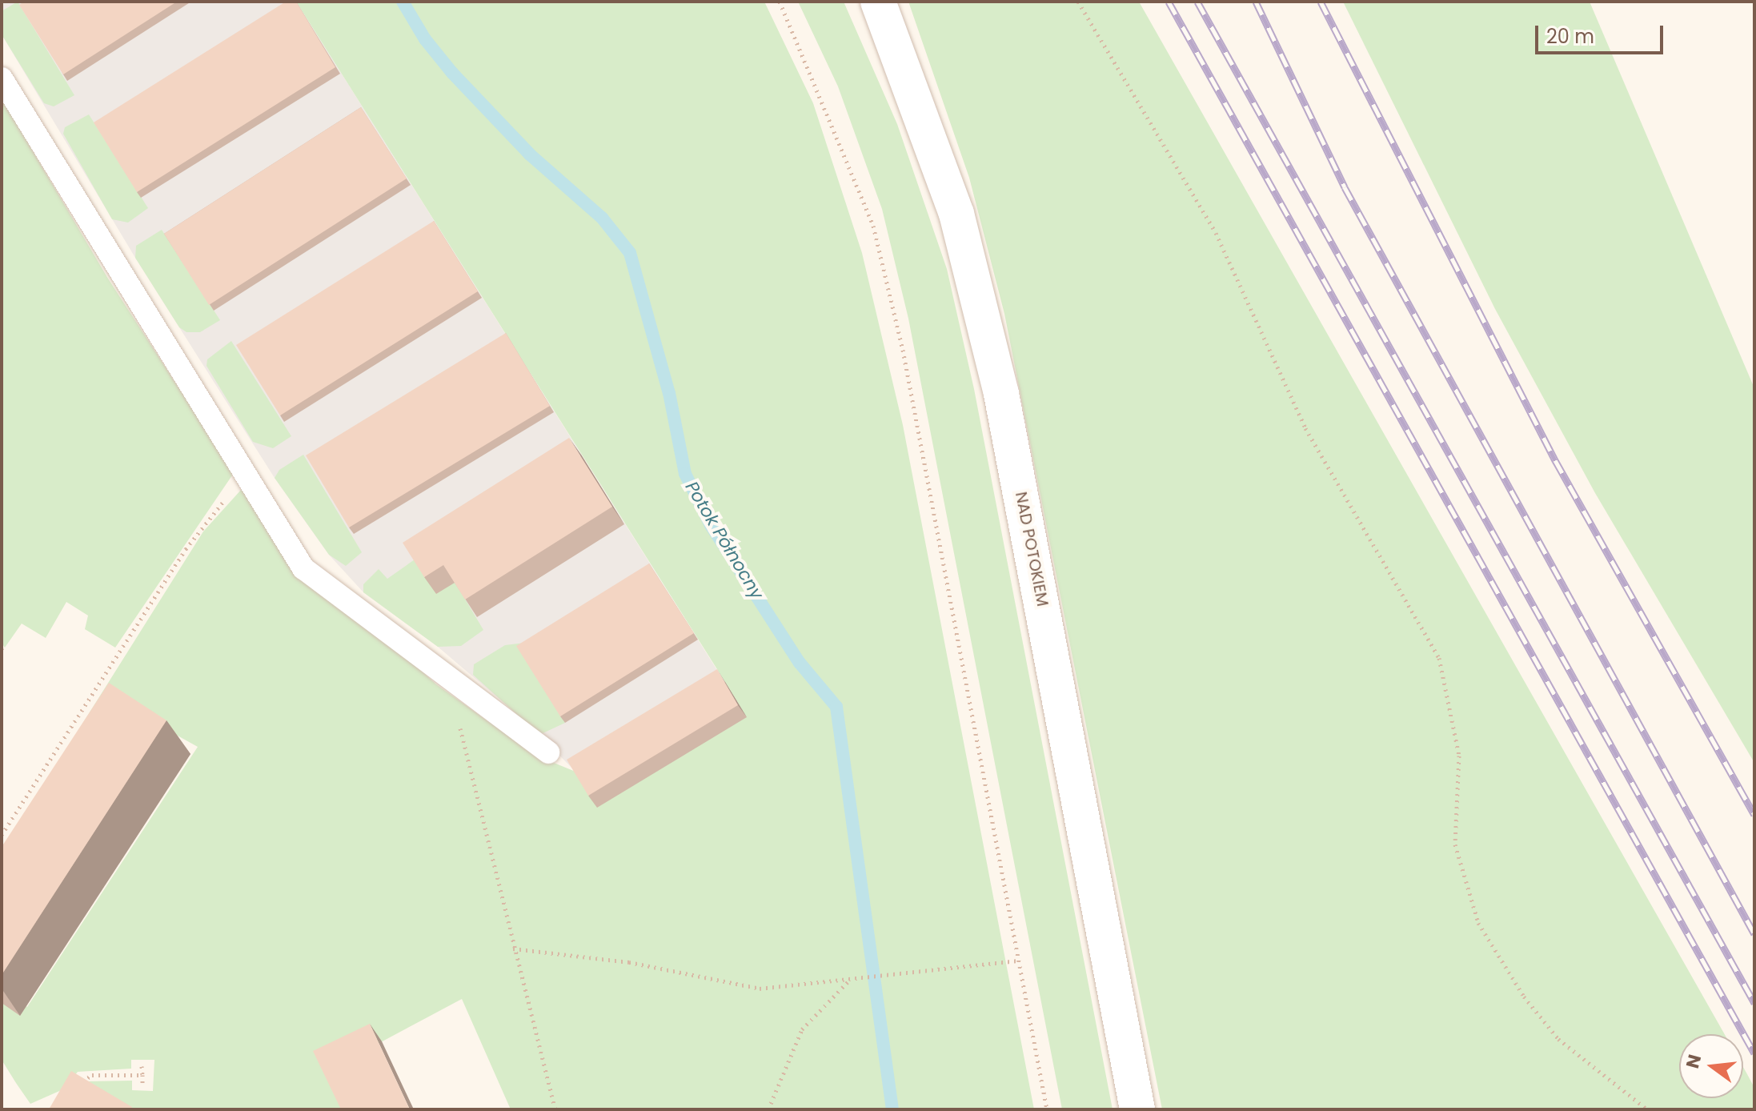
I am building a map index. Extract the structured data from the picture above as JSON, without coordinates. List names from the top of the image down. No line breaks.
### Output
{"streets":{"main road":["NAD POTOKIEM"]},"water":["Potok Północny"],"scale_bar":"20 m","north":"left"}
